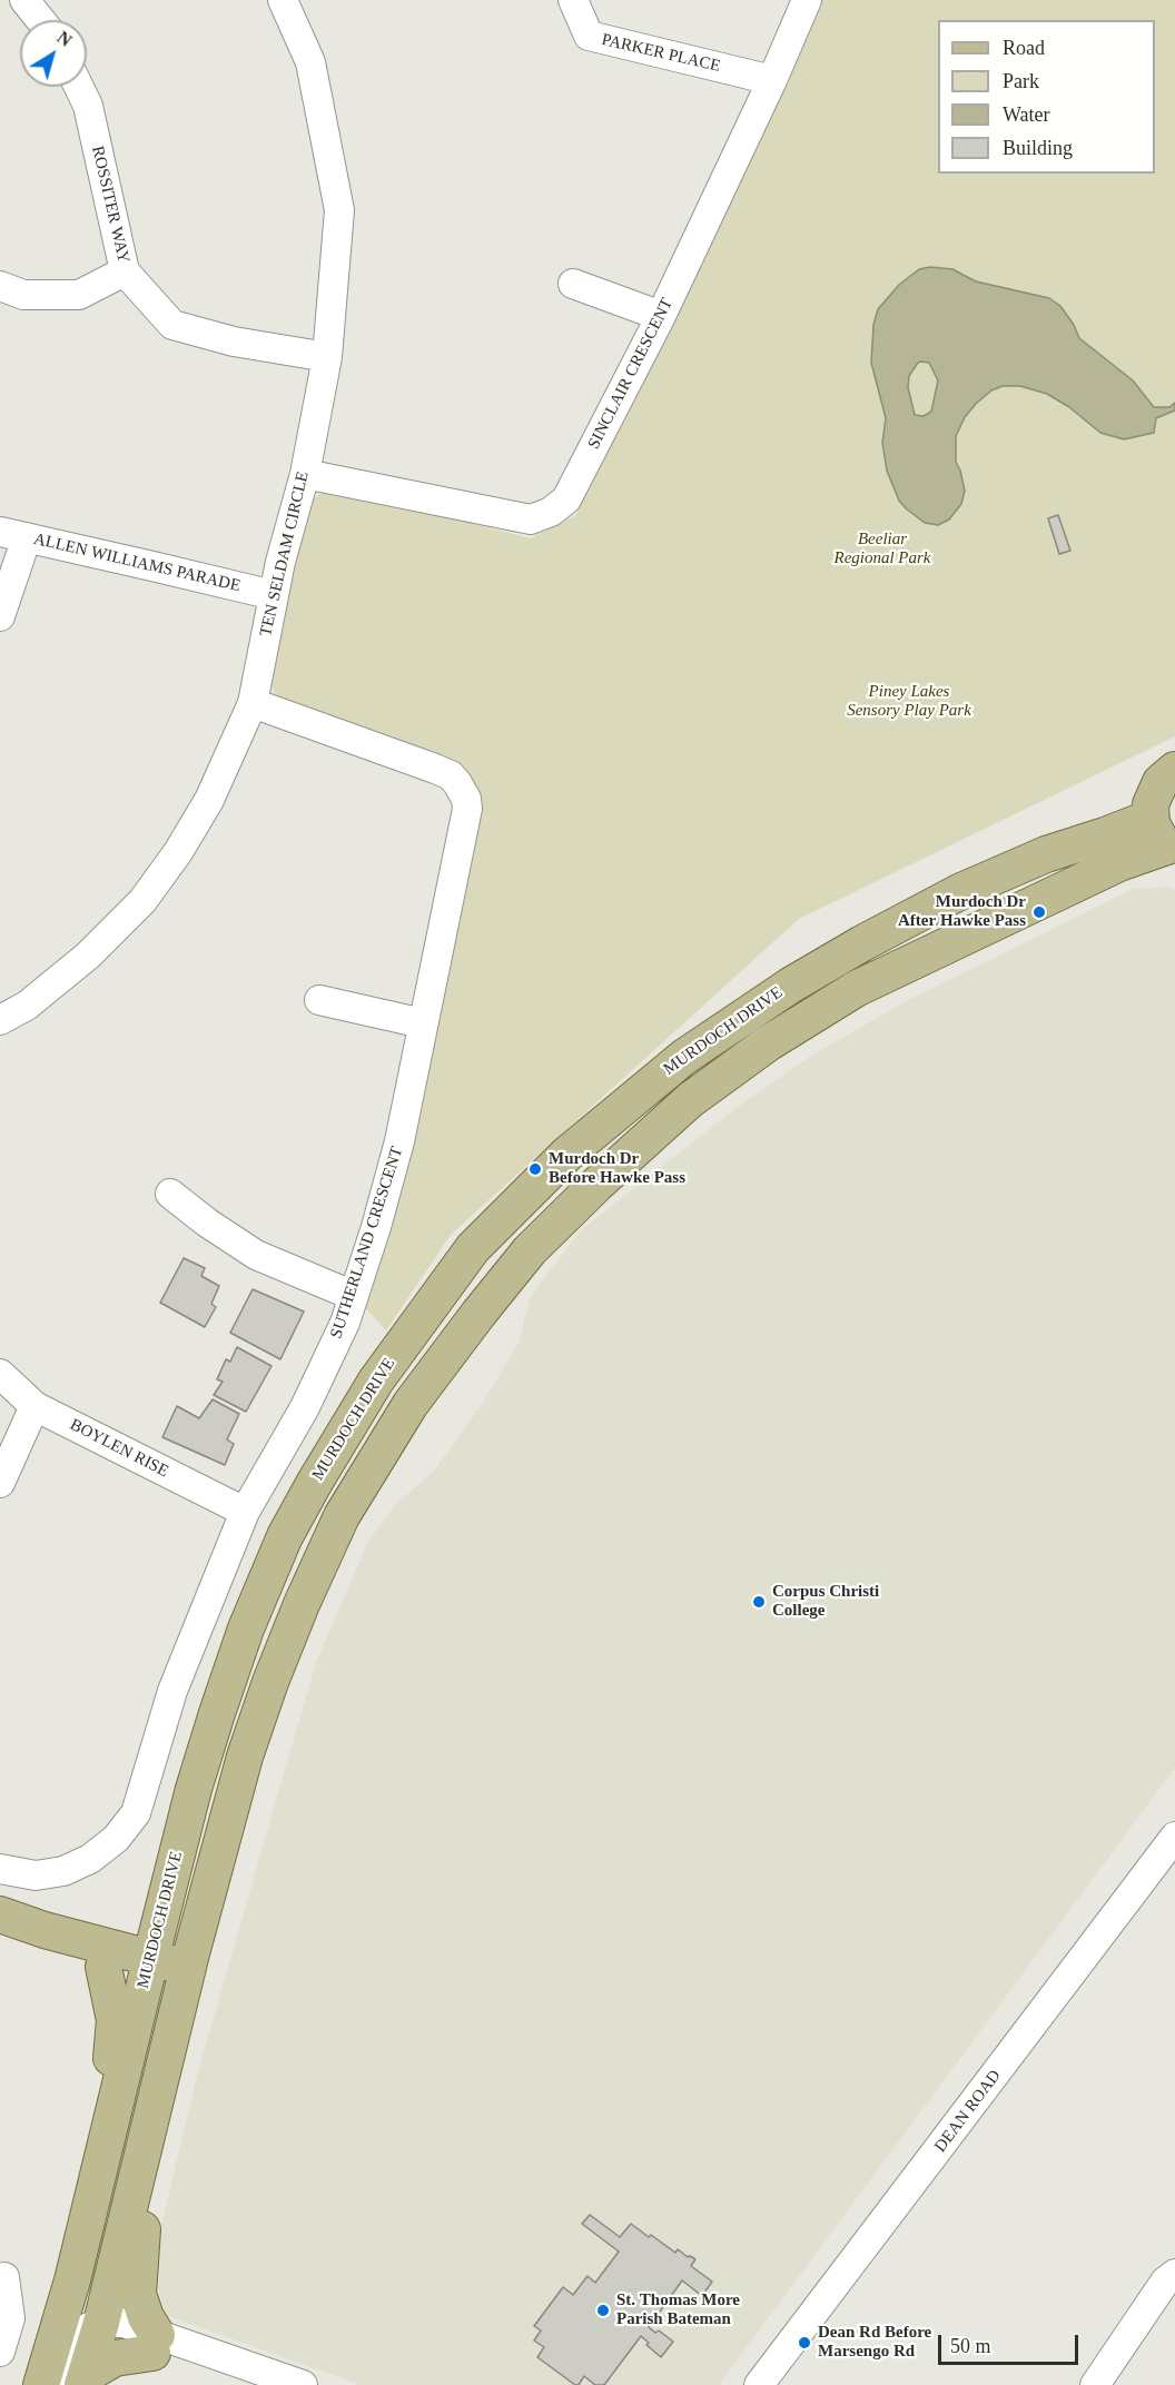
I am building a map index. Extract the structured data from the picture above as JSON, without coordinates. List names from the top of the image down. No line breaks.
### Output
{"streets":{"main road":["MURDOCH DRIVE"],"street":["PARKER PLACE","ROSSITER WAY","SINCLAIR CRESCENT","TEN SELDAM CIRCLE","ALLEN WILLIAMS PARADE","SUTHERLAND CRESCENT","BOYLEN RISE","DEAN ROAD"]},"crossings":[["PARKER PLACE","SINCLAIR CRESCENT"],["ROSSITER WAY","TEN SELDAM CIRCLE"],["SINCLAIR CRESCENT","TEN SELDAM CIRCLE"],["TEN SELDAM CIRCLE","ALLEN WILLIAMS PARADE"],["TEN SELDAM CIRCLE","SUTHERLAND CRESCENT"],["SUTHERLAND CRESCENT","BOYLEN RISE"]],"parks":["Beeliar Regional Park","Piney Lakes Sensory Play Park"],"places":["Murdoch Dr After Hawke Pass","Murdoch Dr Before Hawke Pass","Corpus Christi College","St. Thomas More Parish Bateman","Dean Rd Before Marsengo Rd"],"legend":["Road","Park","Water","Building"],"scale_bar":"50 m","north":"top right"}
